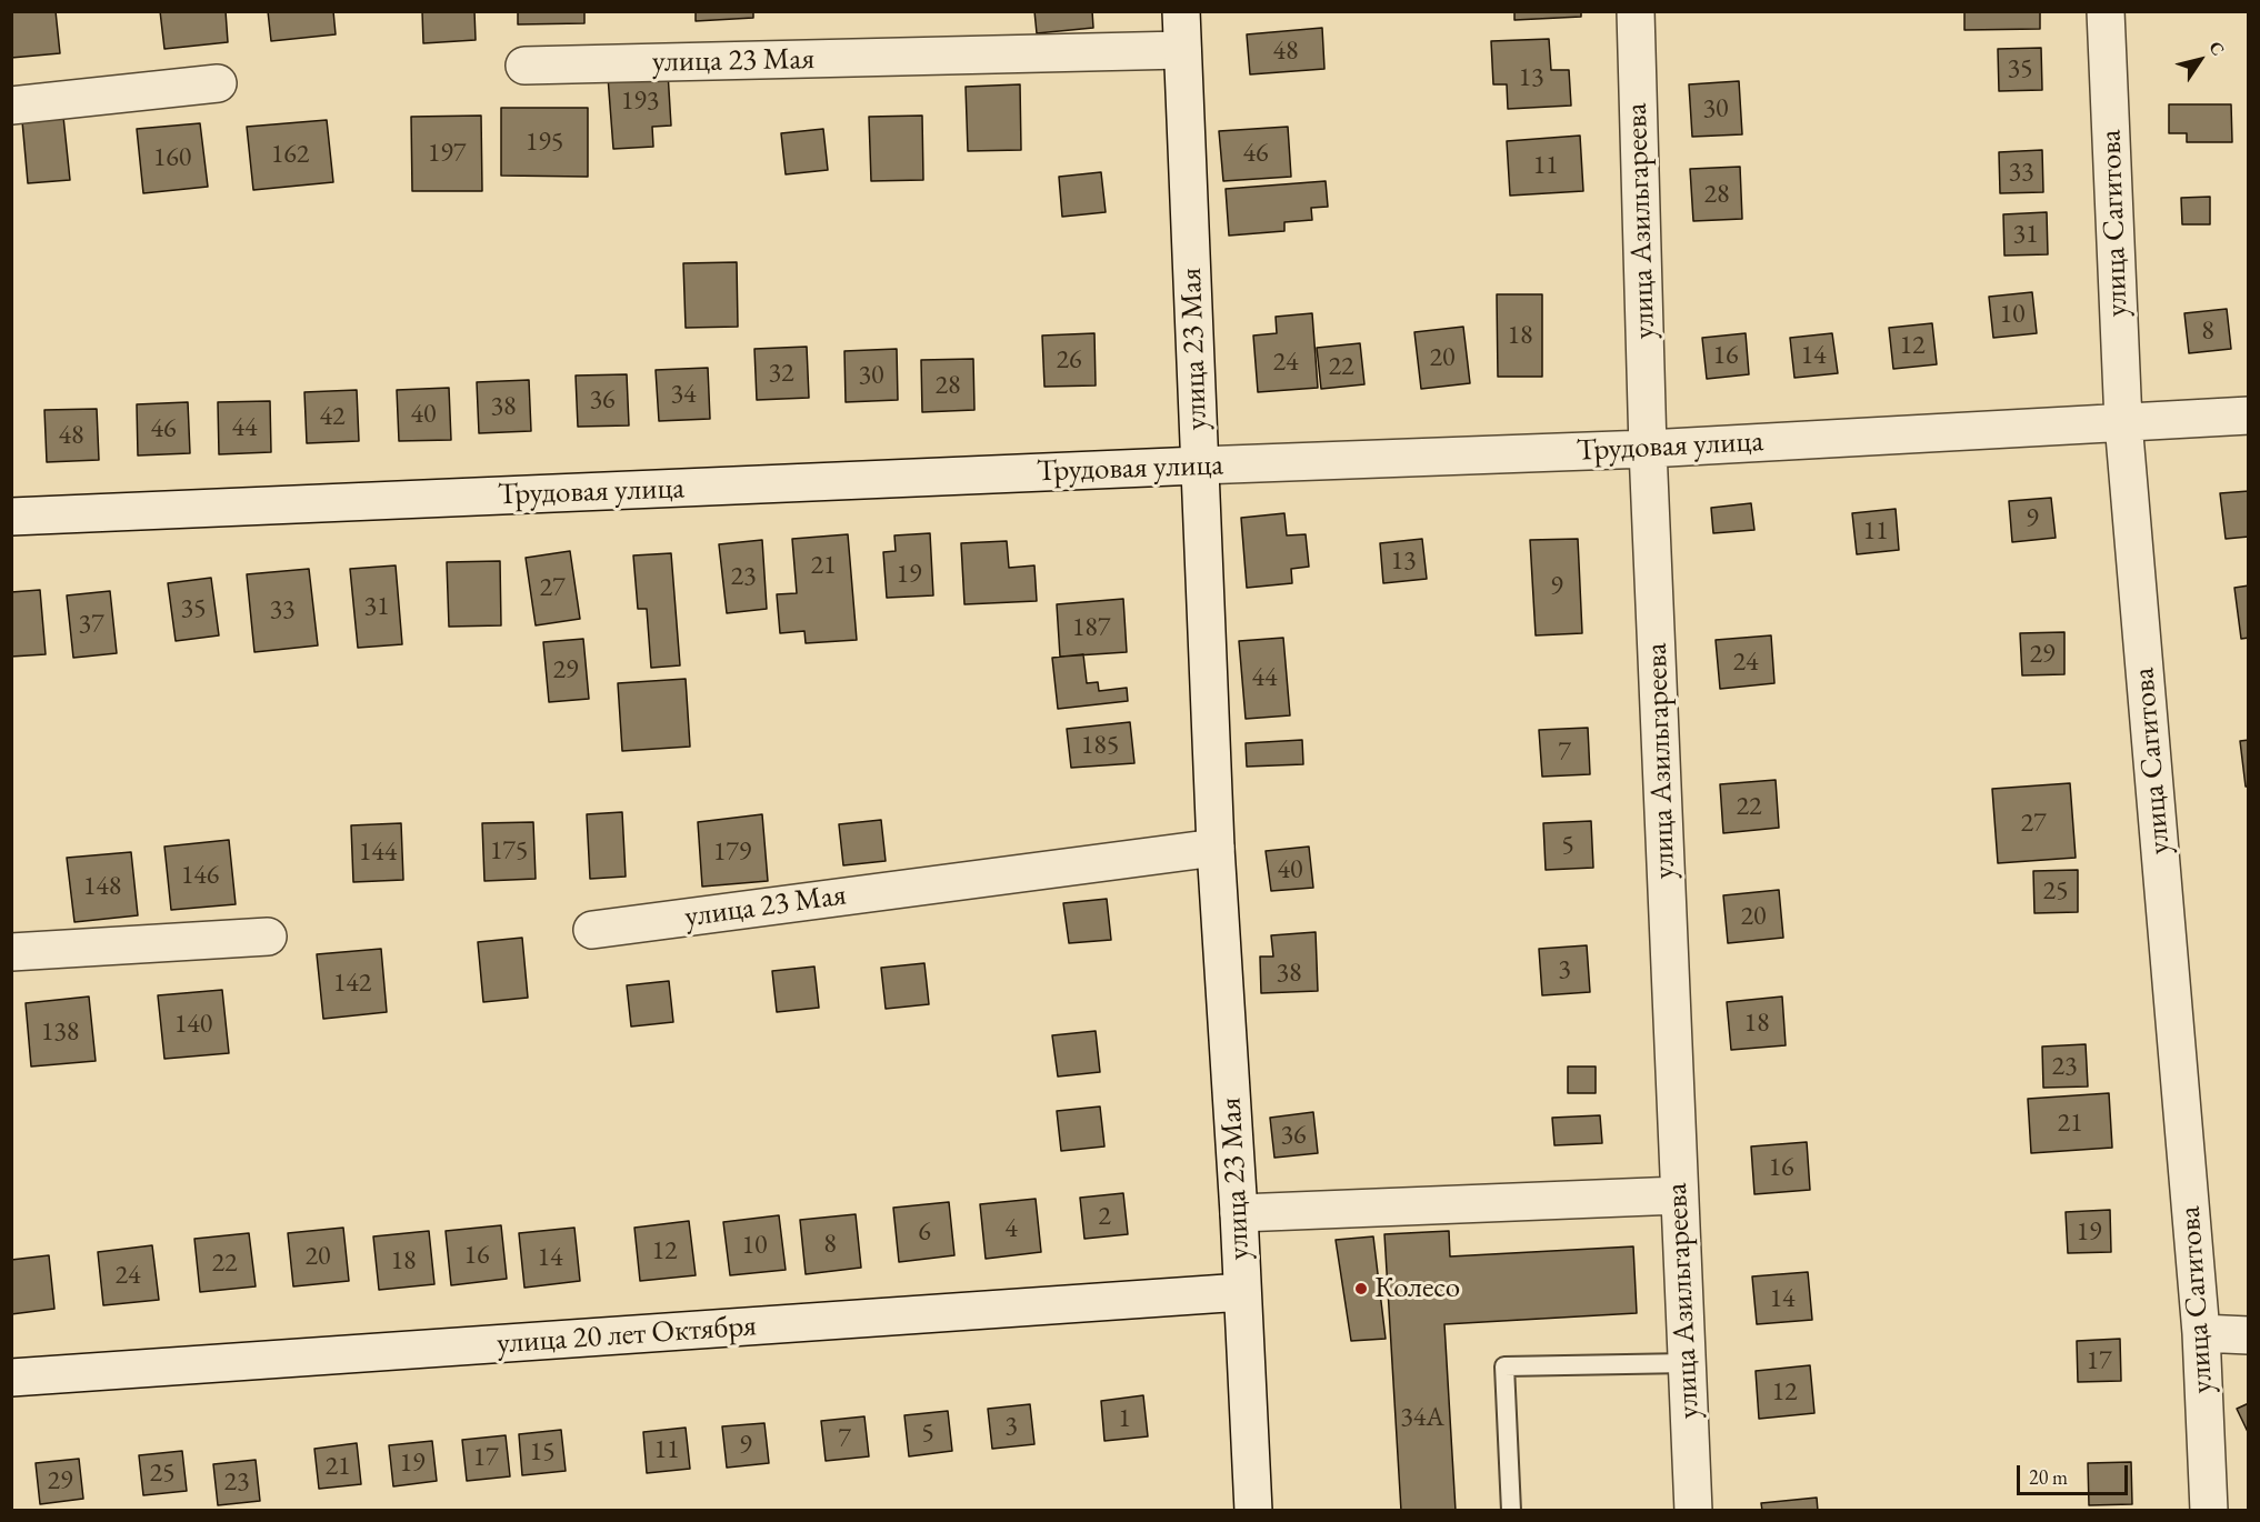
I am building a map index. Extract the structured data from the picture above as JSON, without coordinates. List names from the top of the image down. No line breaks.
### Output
{"streets":{"street":["улица 23 Мая","улица Азильгареева","улица Сагитова","Трудовая улица","улица 20 лет Октября"]},"crossings":[["улица 23 Мая","Трудовая улица"],["улица 23 Мая","улица 20 лет Октября"],["улица Азильгареева","Трудовая улица"],["улица Сагитова","Трудовая улица"]],"places":["Колесо"],"house_numbers":["48","35","13","193","30","195","197","46","162","160","11","33","28","31","10","8","18","12","16","14","20","26","24","22","32","30","28","34","36","38","40","42","44","46","48","9","11","13","21","19","23","9","27","31","35","33","37","187","29","24","29","44","185","7","22","27","5","175","144","179","40","146","148","25","20","3","38","142","18","140","138","23","21","36","16","2","4","6","19","8","10","12","16","20","14","18","22","24","14","17","12","34А","1","3","5","7","9","11","15","17","19","21","25","29","23"],"scale_bar":"20 m","north":"top right"}
